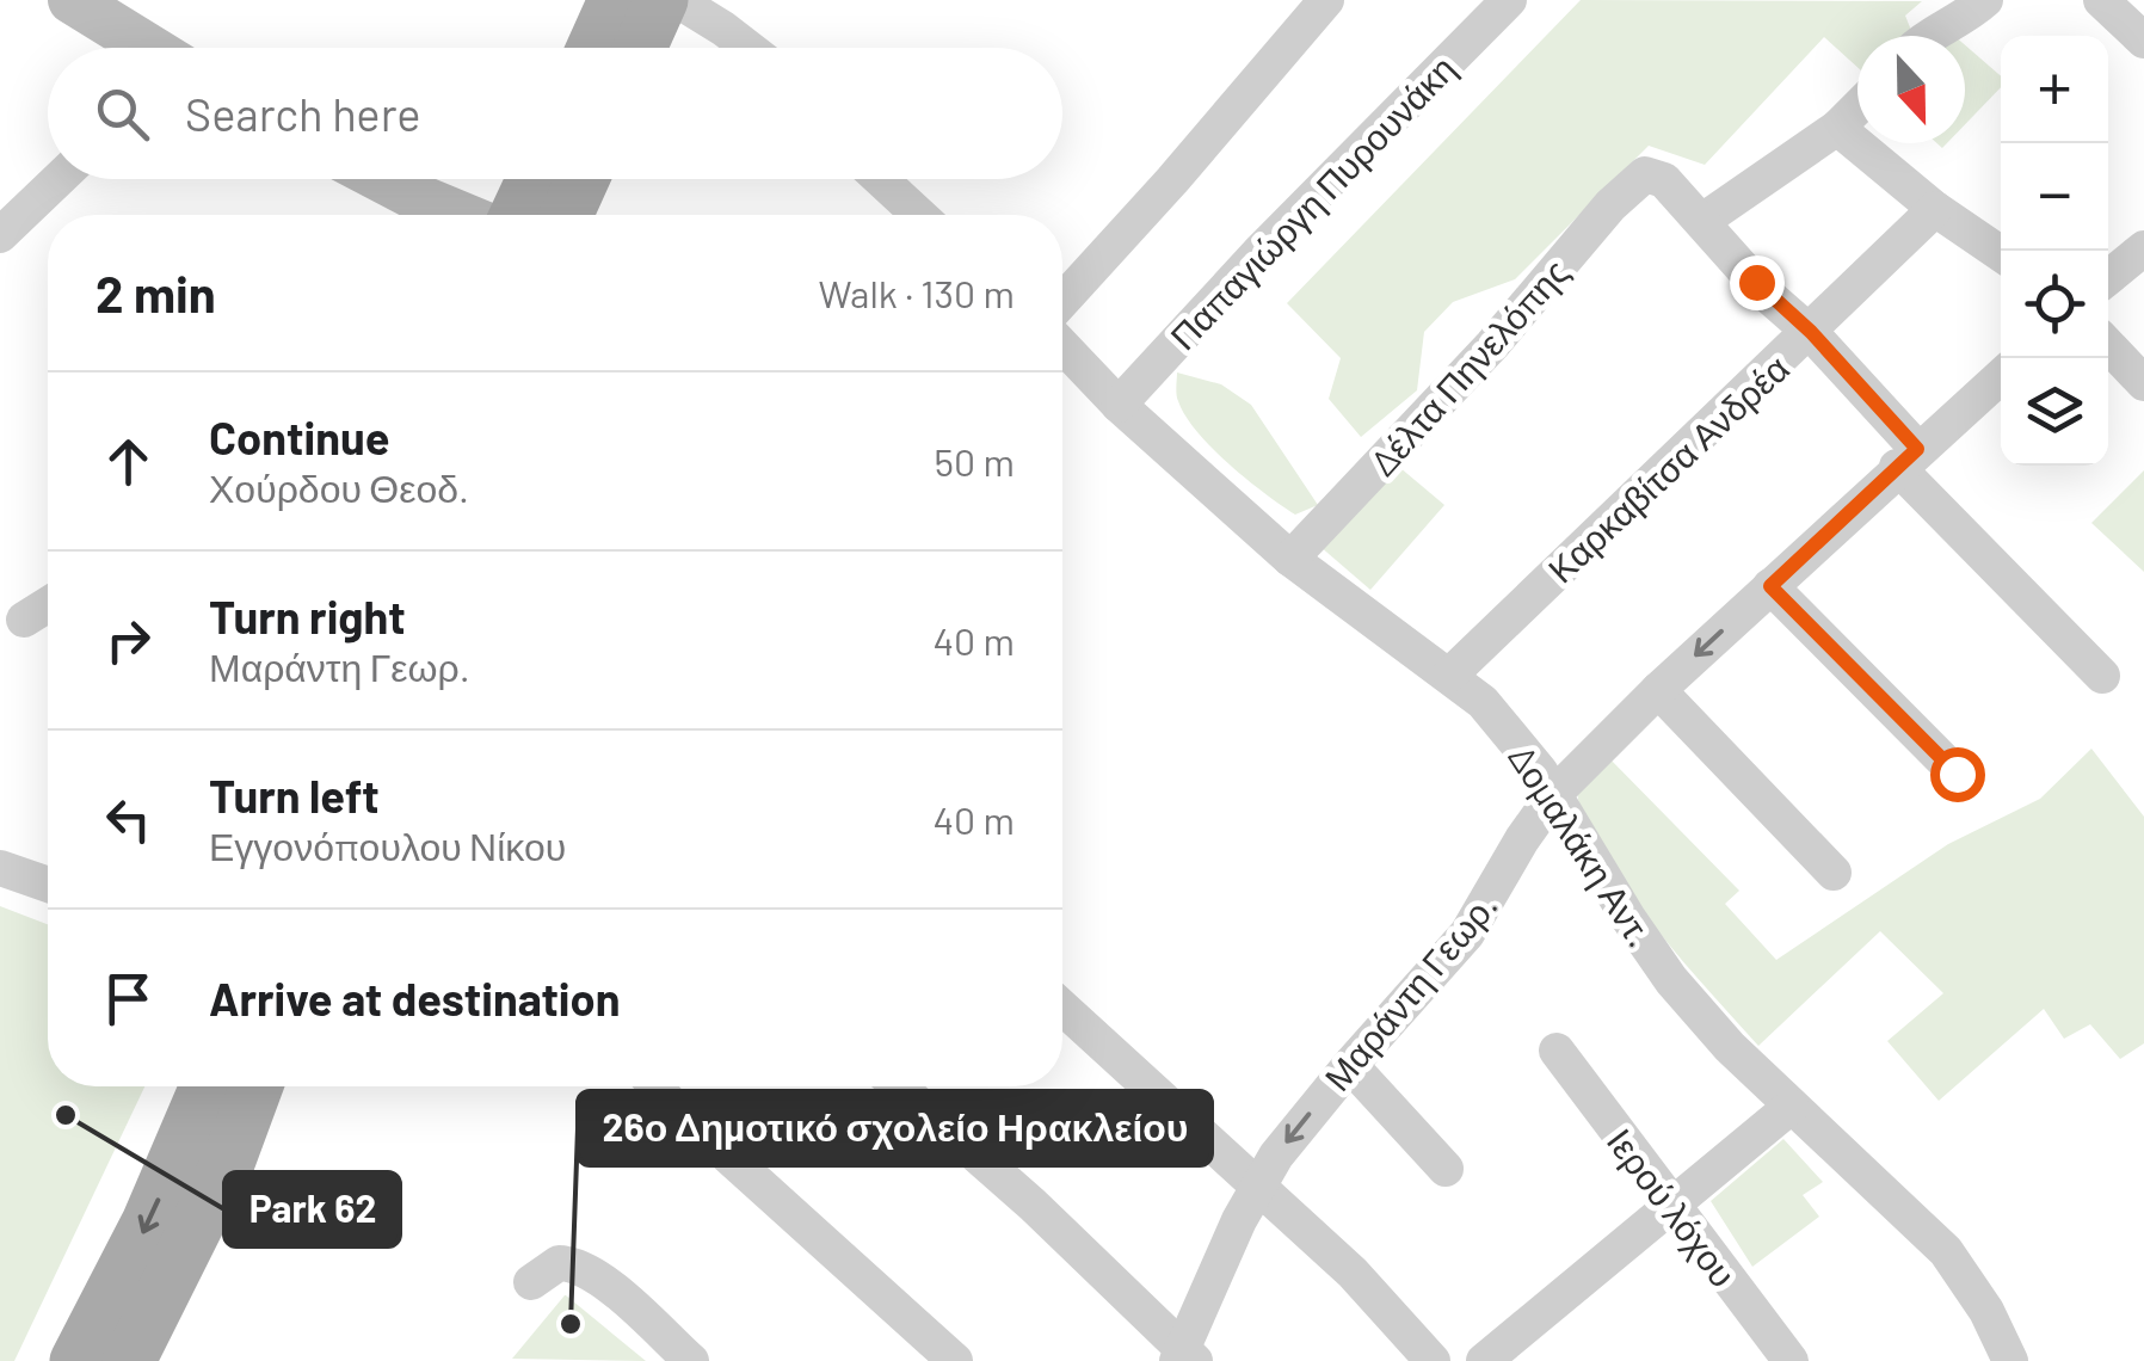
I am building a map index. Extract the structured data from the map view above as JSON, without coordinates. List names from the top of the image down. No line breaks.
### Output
{"streets":{"street":["Παπαγιώργη Πυρουνάκη","Δέλτα Πηνελόπης","Καρκαβίτσα Ανδρέα","Δομαλάκη Αντ.","Μαράντη Γεωρ.","Ιερού λόχου"]},"crossings":[["Παπαγιώργη Πυρουνάκη","Δομαλάκη Αντ."],["Δέλτα Πηνελόπης","Δομαλάκη Αντ."],["Καρκαβίτσα Ανδρέα","Δομαλάκη Αντ."],["Δομαλάκη Αντ.","Μαράντη Γεωρ."]],"places":["Park 62","26ο Δημοτικό σχολείο Ηρακλείου"],"north":"bottom","page":{"map_buttons":["+","−"],"search":"Search here","heading":["2 min","Walk · 130 m"],"list":[["Continue","Χούρδου Θεοδ.","50 m"],["Turn right","Μαράντη Γεωρ.","40 m"],["Turn left","Εγγονόπουλου Νίκου","40 m"],"Arrive at destination"]}}
